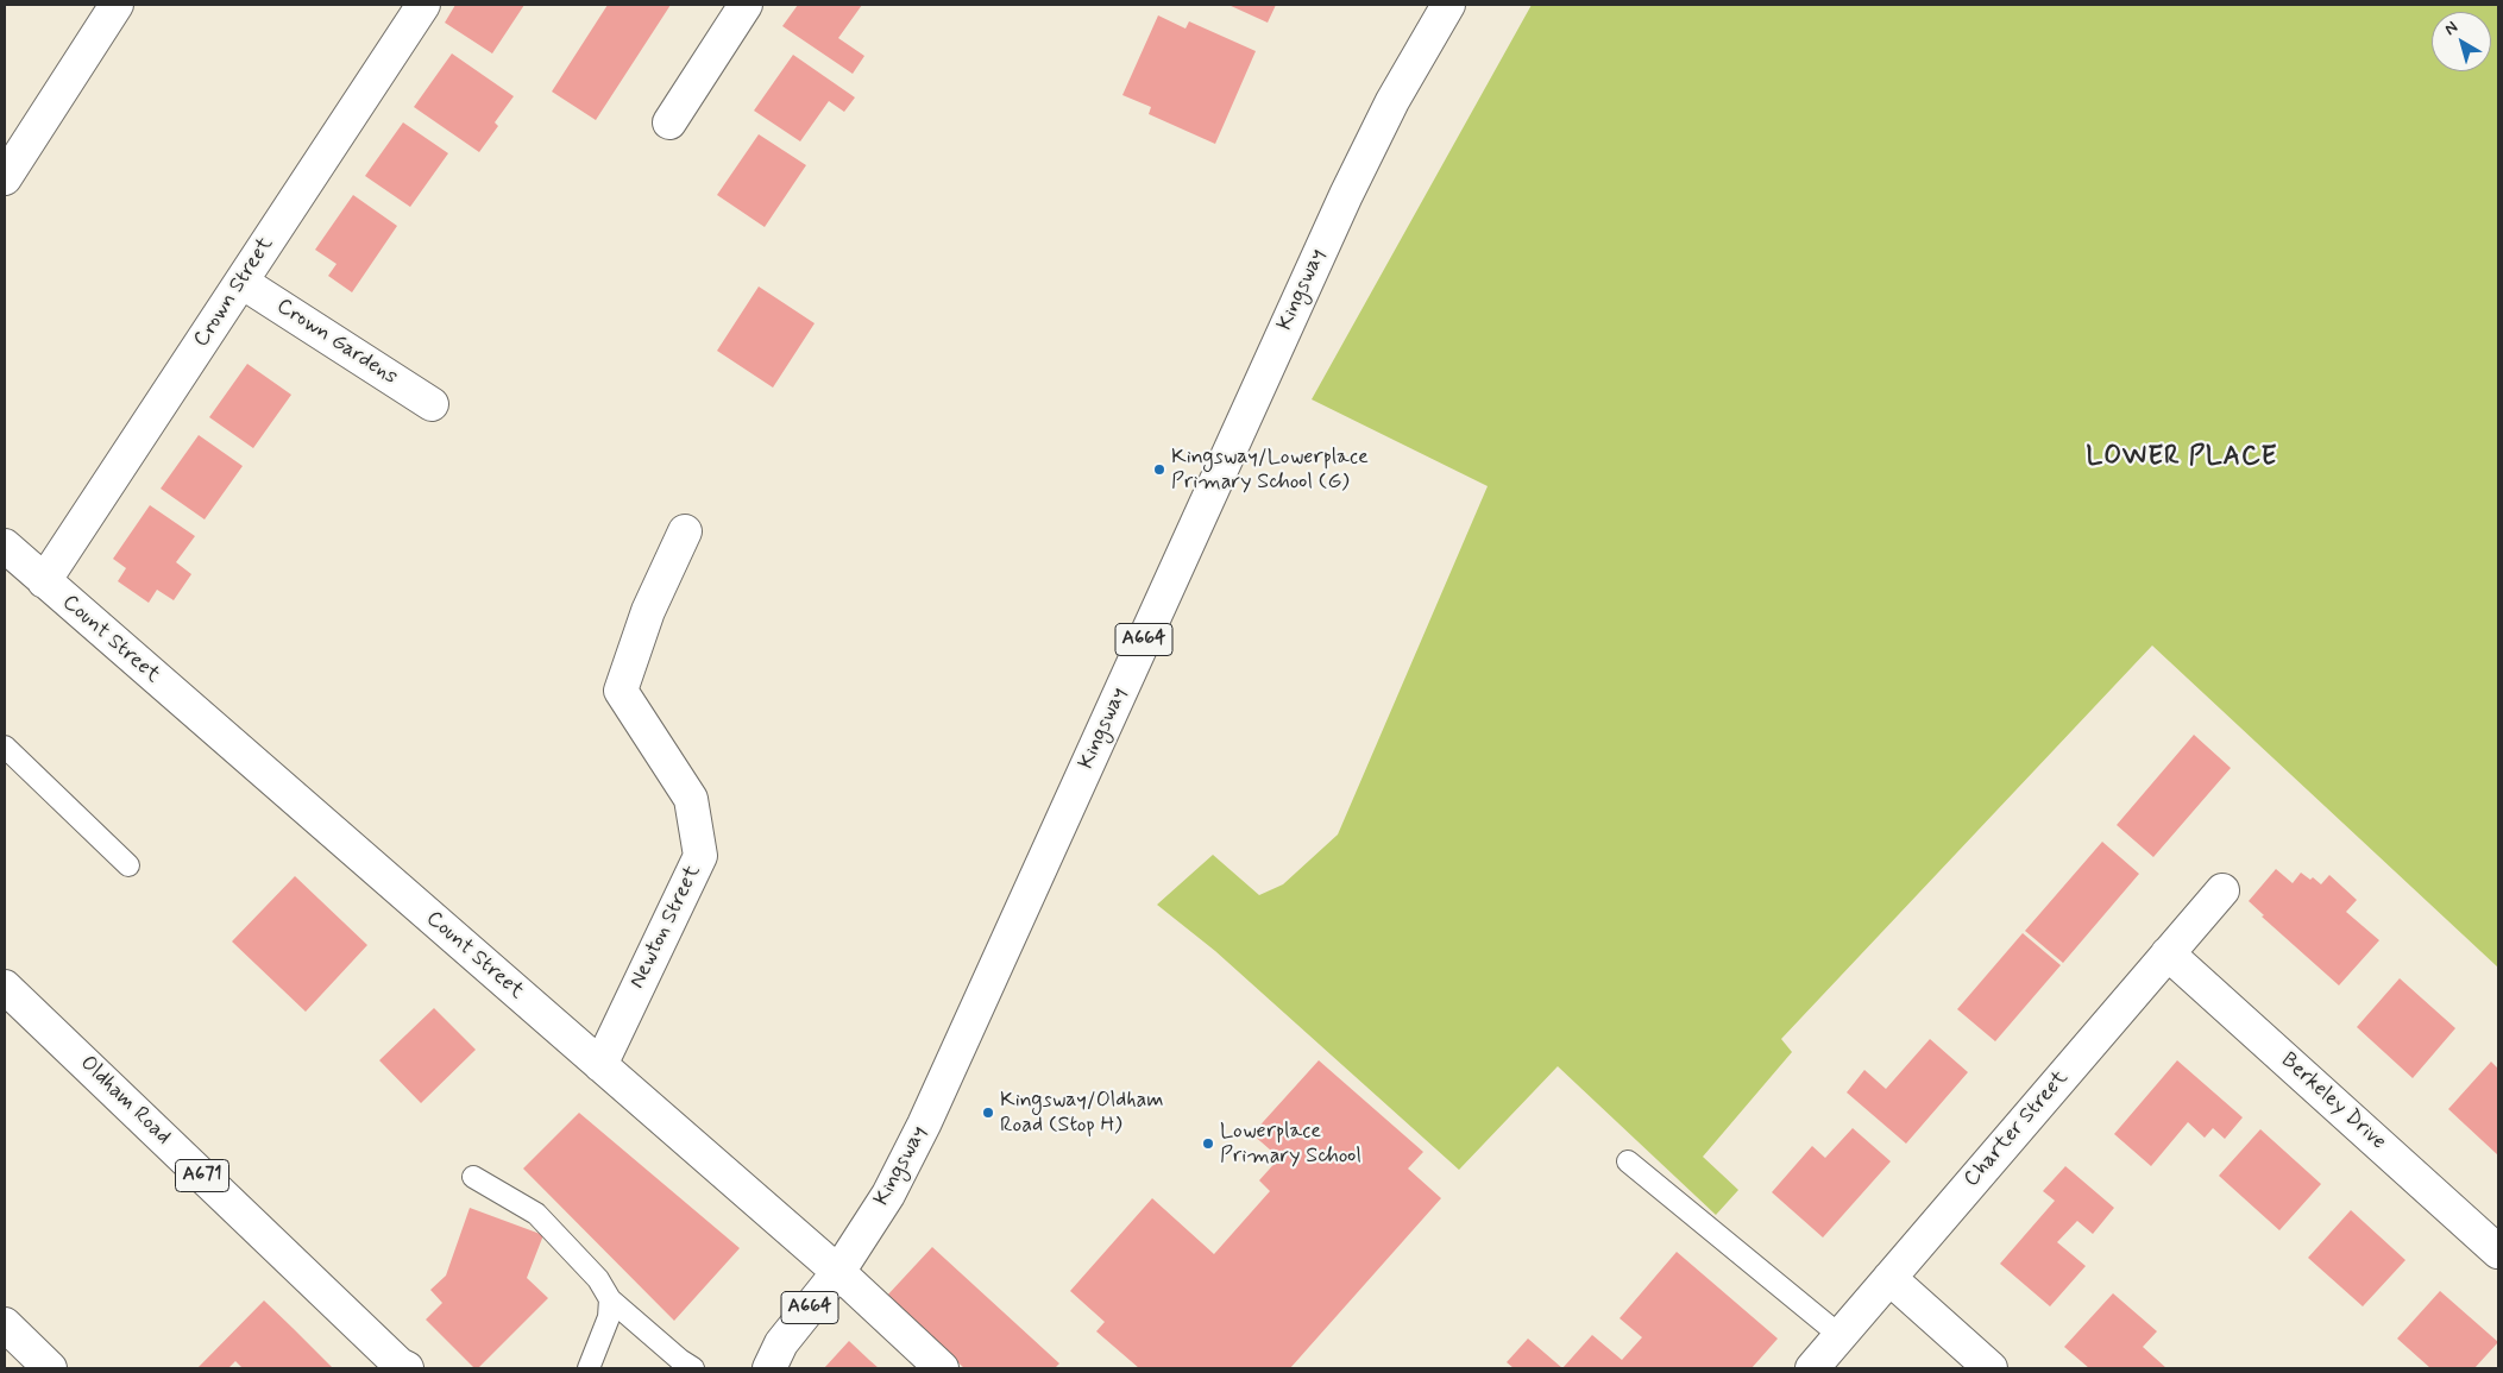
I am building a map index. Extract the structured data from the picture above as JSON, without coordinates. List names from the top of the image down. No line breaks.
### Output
{"streets":{"main road":["Kingsway","Crown Street","Crown Gardens","Count Street","A664","Newton Street","Oldham Road","Berkeley Drive","Charter Street","A671"]},"crossings":[["Kingsway","Count Street"],["Crown Street","Crown Gardens"],["Crown Street","Count Street"],["Count Street","Newton Street"],["Berkeley Drive","Charter Street"]],"districts":["LOWER PLACE"],"places":["Kingsway/Lowerplace Primary School (G)","Kingsway/Oldham Road (Stop H)","Lowerplace Primary School"],"north":"top left"}
